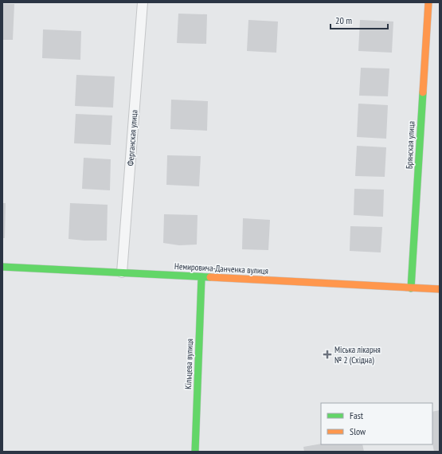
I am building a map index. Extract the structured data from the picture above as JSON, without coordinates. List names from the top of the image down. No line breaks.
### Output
{"streets":{"street":["Брянская улица","Немировича-Данченка вулиця","Кільцева вулиця"],"lane":["Ферганская улица"]},"crossings":[["Ферганская улица","Немировича-Данченка вулиця"],["Брянская улица","Немировича-Данченка вулиця"],["Немировича-Данченка вулиця","Кільцева вулиця"]],"places":{"health":["Міська лікарня № 2 (Східна)"]},"legend":["Fast","Slow"],"scale_bar":"20 m"}
